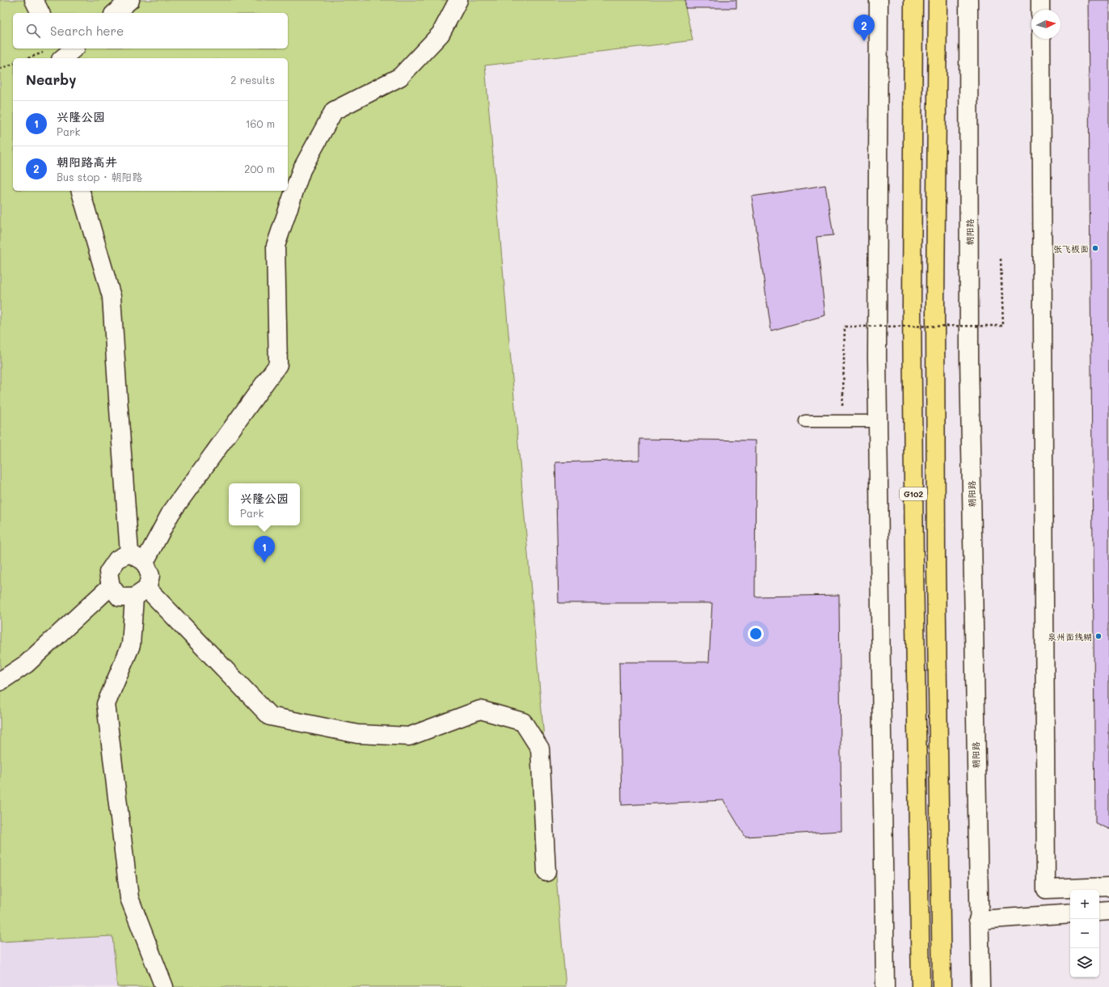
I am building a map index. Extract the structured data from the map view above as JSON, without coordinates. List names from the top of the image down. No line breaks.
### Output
{"streets":{"highway":["G102"],"street":["朝阳路"]},"places":["张飞板面","泉州面线糊"],"north":"right","page":{"search":"Search here","pins":["2","1"],"heading":["Nearby","2 results"],"list":[{"mark":"1","name":"兴隆公园","note":"Park","value":"160 m"},{"mark":"2","name":"朝阳路高井","note":"Bus stop · 朝阳路","value":"200 m"}],"popup":["兴隆公园","Park"],"map_buttons":["+","−"]}}
